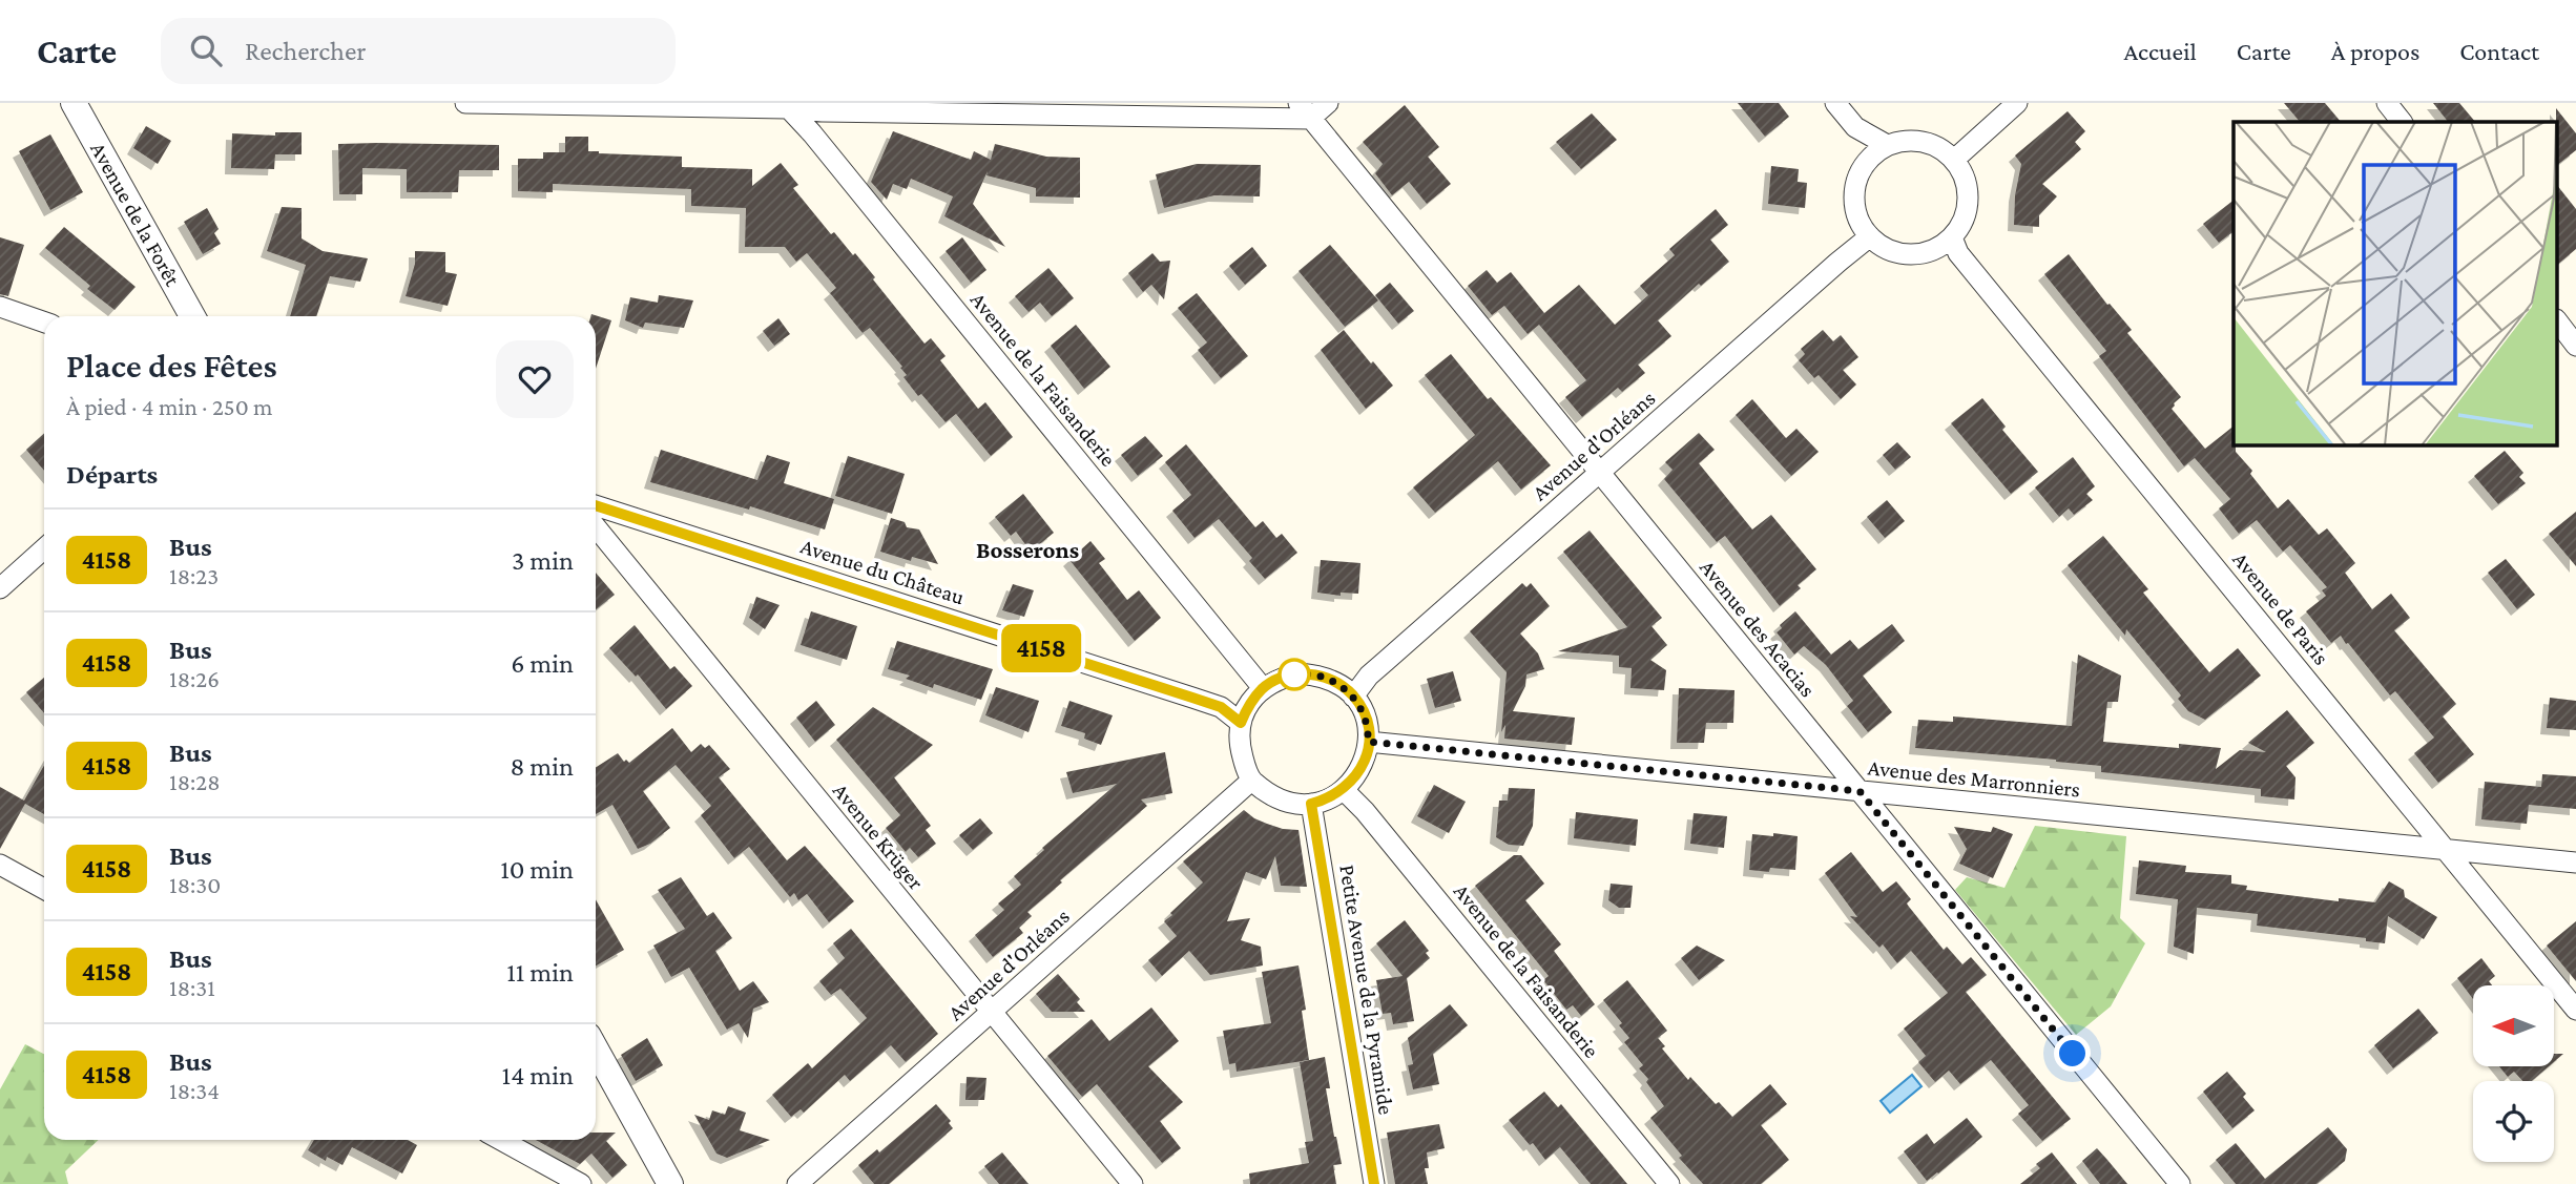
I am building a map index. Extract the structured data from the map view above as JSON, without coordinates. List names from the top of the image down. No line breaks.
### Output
{"streets":{"street":["Avenue de la Forêt","Avenue de la Faisanderie","Avenue d'Orléans","Avenue du Château","Avenue de Paris","Avenue des Acacias","Avenue des Marronniers","Avenue Krüger","Petite Avenue de la Pyramide"]},"crossings":[["Avenue de la Faisanderie","Avenue d'Orléans"],["Avenue de la Faisanderie","Avenue du Château"],["Avenue de la Faisanderie","Avenue des Marronniers"],["Avenue de la Faisanderie","Petite Avenue de la Pyramide"],["Avenue d'Orléans","Avenue du Château"],["Avenue d'Orléans","Avenue de Paris"],["Avenue d'Orléans","Avenue des Acacias"],["Avenue d'Orléans","Avenue des Marronniers"],["Avenue d'Orléans","Avenue Krüger"],["Avenue d'Orléans","Petite Avenue de la Pyramide"],["Avenue du Château","Avenue des Marronniers"],["Avenue du Château","Petite Avenue de la Pyramide"],["Avenue de Paris","Avenue des Marronniers"],["Avenue des Acacias","Avenue des Marronniers"],["Avenue des Marronniers","Petite Avenue de la Pyramide"]],"districts":["Bosserons"],"lines":["bus line 4158"],"north":"left","page":{"header":"Carte","search":"Rechercher","nav":["Accueil","Carte","À propos","Contact"],"on_map":"4158","heading":[["Place des Fêtes","À pied · 4 min · 250 m"],"Départs"],"list":[{"mark":"4158","name":"Bus","note":"18:23","value":"3 min"},{"mark":"4158","name":"Bus","note":"18:26","value":"6 min"},{"mark":"4158","name":"Bus","note":"18:28","value":"8 min"},{"mark":"4158","name":"Bus","note":"18:30","value":"10 min"},{"mark":"4158","name":"Bus","note":"18:31","value":"11 min"},{"mark":"4158","name":"Bus","note":"18:34","value":"14 min"}]}}
